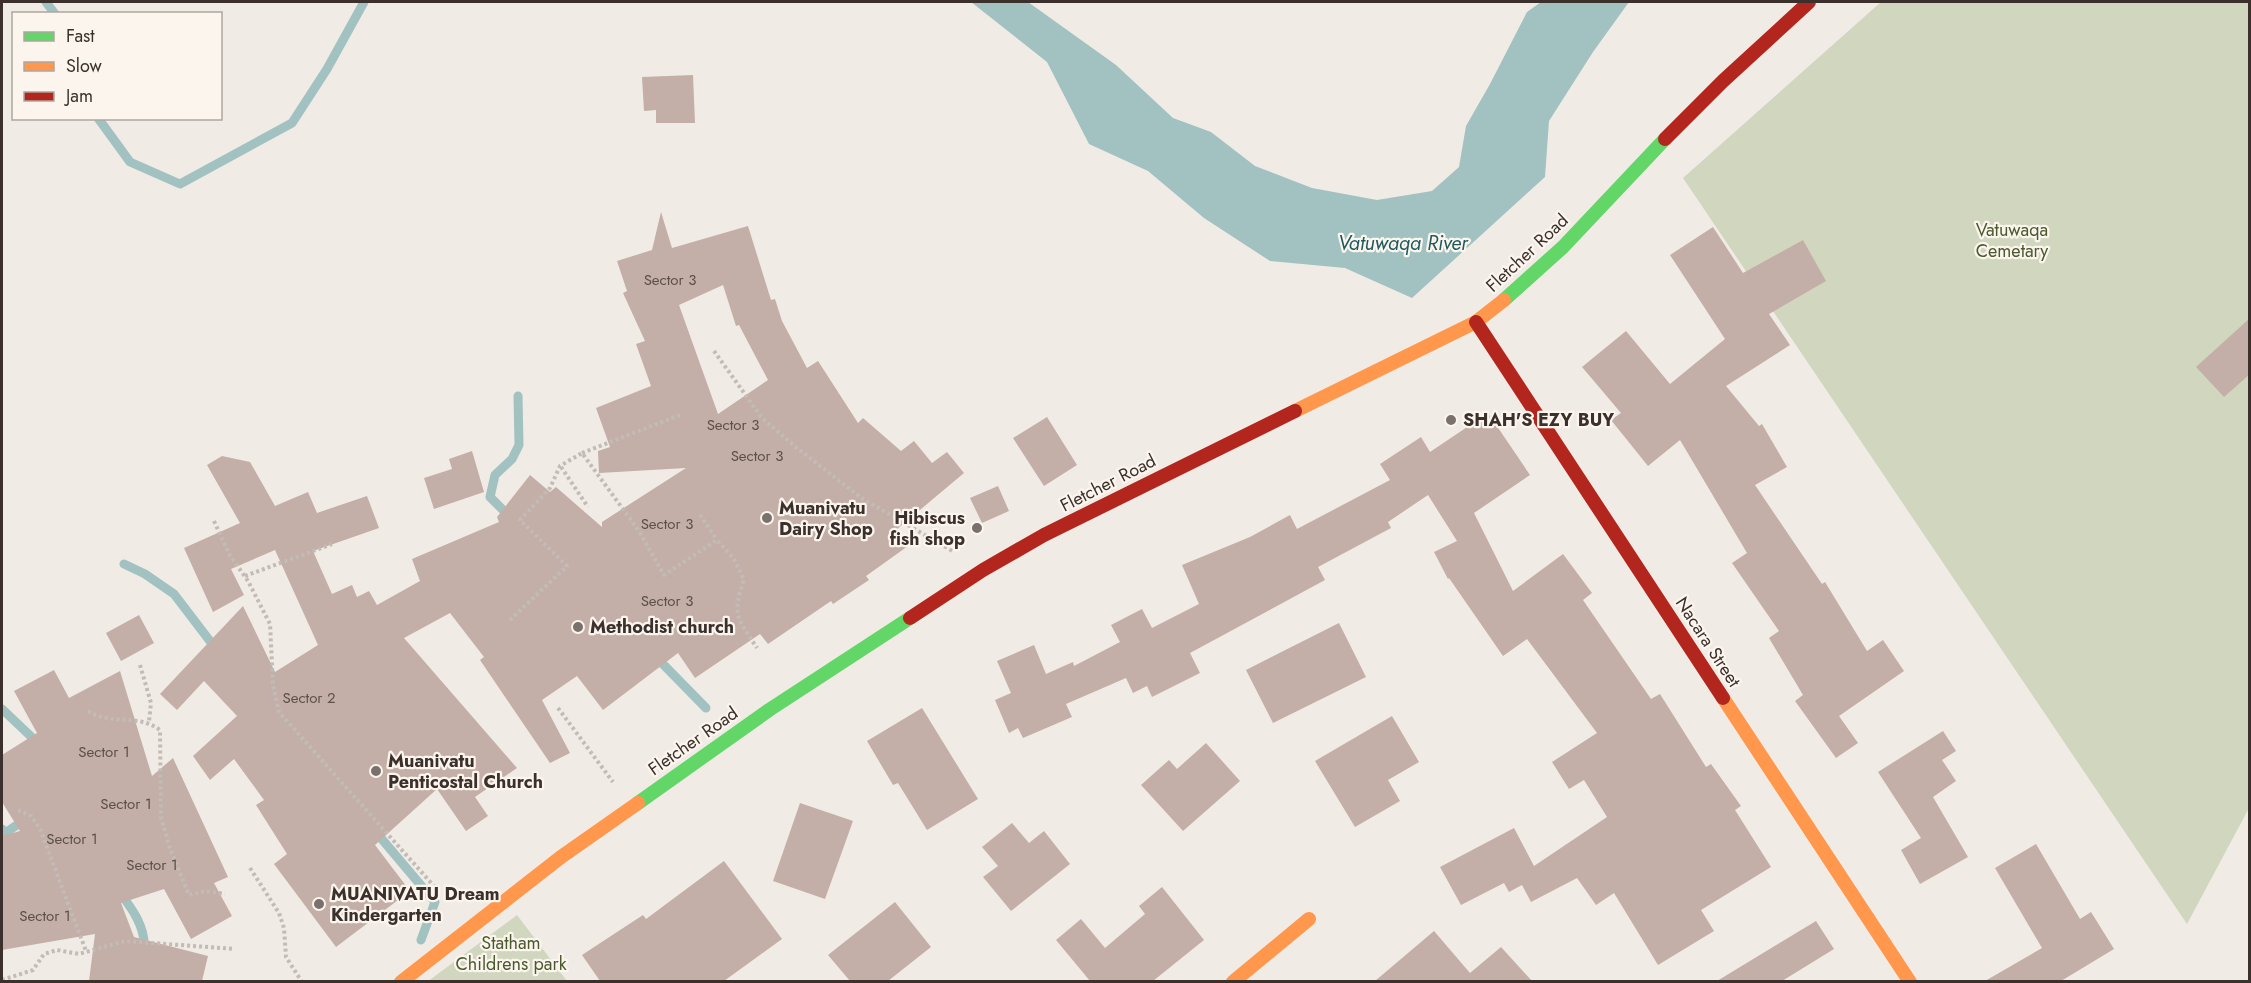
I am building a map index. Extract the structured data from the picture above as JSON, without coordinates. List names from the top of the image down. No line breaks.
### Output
{"streets":{"main road":["Fletcher Road","Nacara Street"]},"crossings":[["Fletcher Road","Nacara Street"]],"water":["Vatuwaqa River"],"parks":["Vatuwaqa Cemetary","Statham Childrens park"],"places":["SHAH'S EZY BUY","Muanivatu Dairy Shop","Hibiscus fish shop","Methodist church","Muanivatu Penticostal Church","MUANIVATU Dream Kindergarten"],"house_numbers":["Sector 3","Sector 3","Sector 3","Sector 3","Sector 3","Sector 2","Sector 1","Sector 1","Sector 1","Sector 1","Sector 1"],"legend":["Fast","Slow","Jam"]}
